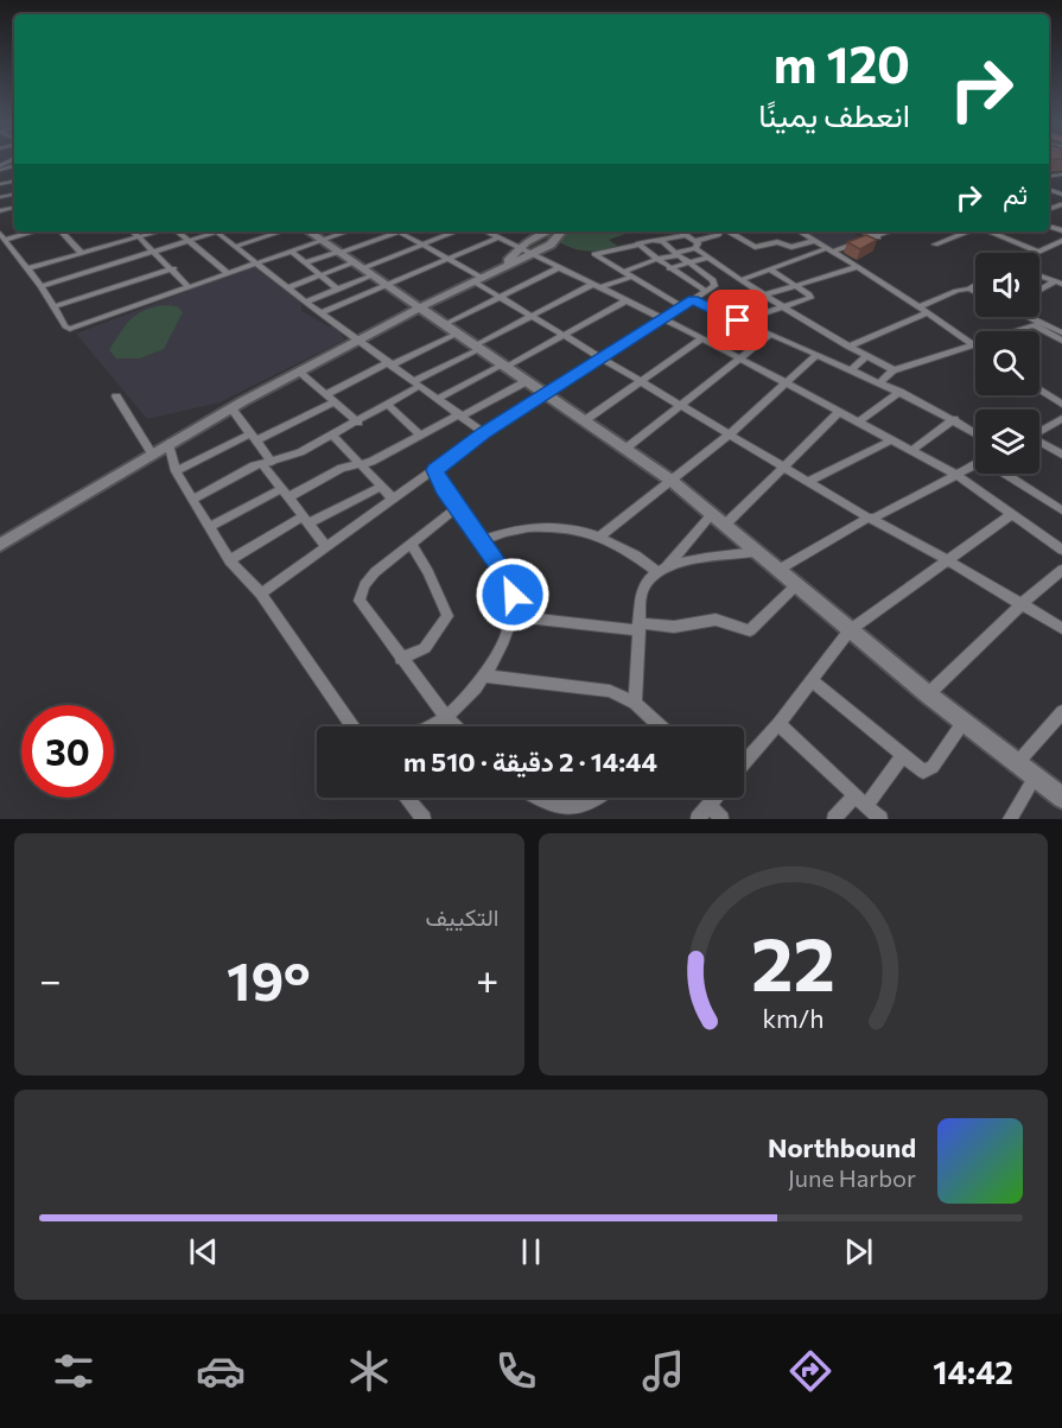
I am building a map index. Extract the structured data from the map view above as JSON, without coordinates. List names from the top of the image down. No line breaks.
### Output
{"page":{"turn":["120 m","انعطف يمينًا"],"then":"ثم","limit":"30","trip":"14:44 · 2 دقيقة · 510 m","tile":"التكييف","heat":["−","19°","+"],"song":["Northbound","June Harbor"],"tabs":"14:42","gauge":["22","km/h"]}}
